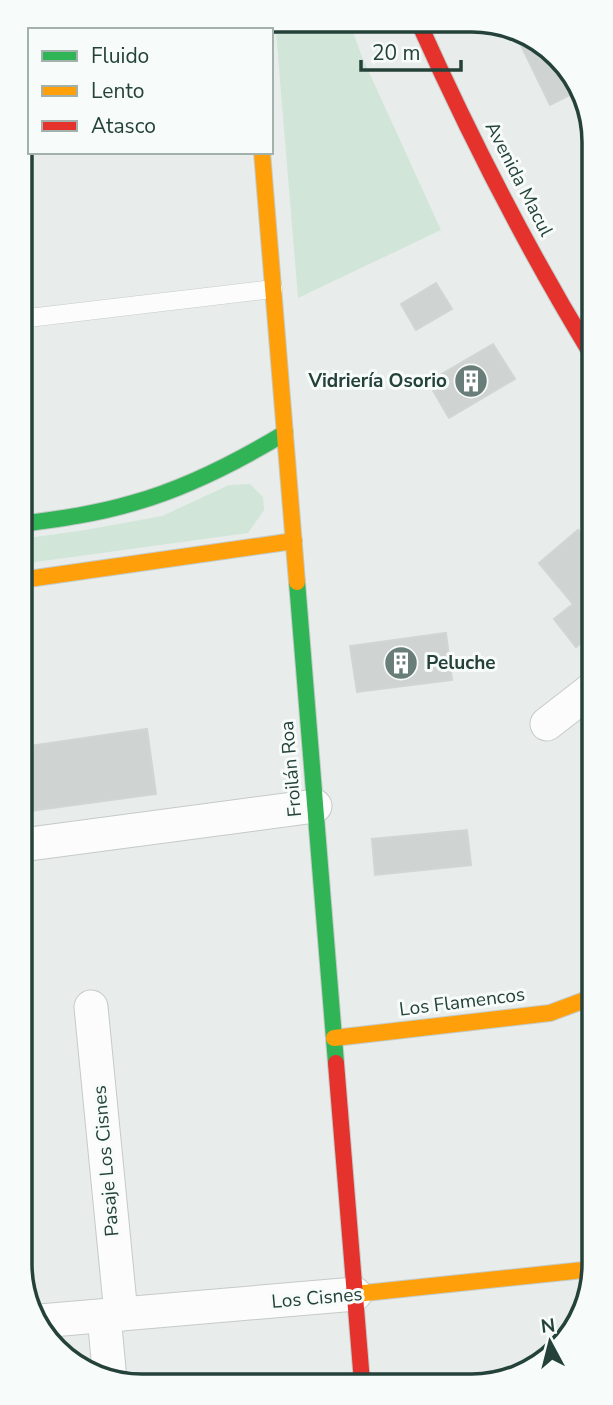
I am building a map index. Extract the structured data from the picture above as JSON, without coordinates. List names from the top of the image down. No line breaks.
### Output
{"streets":{"main road":["Avenida Macul","Froilán Roa","Los Flamencos","Los Cisnes"],"street":["Pasaje Los Cisnes"]},"crossings":[["Froilán Roa","Los Flamencos"],["Froilán Roa","Los Cisnes"],["Pasaje Los Cisnes","Los Cisnes"]],"places":{"building":["Vidriería Osorio","Peluche"]},"legend":["Fluido","Lento","Atasco"],"scale_bar":"20 m","north":"top"}
